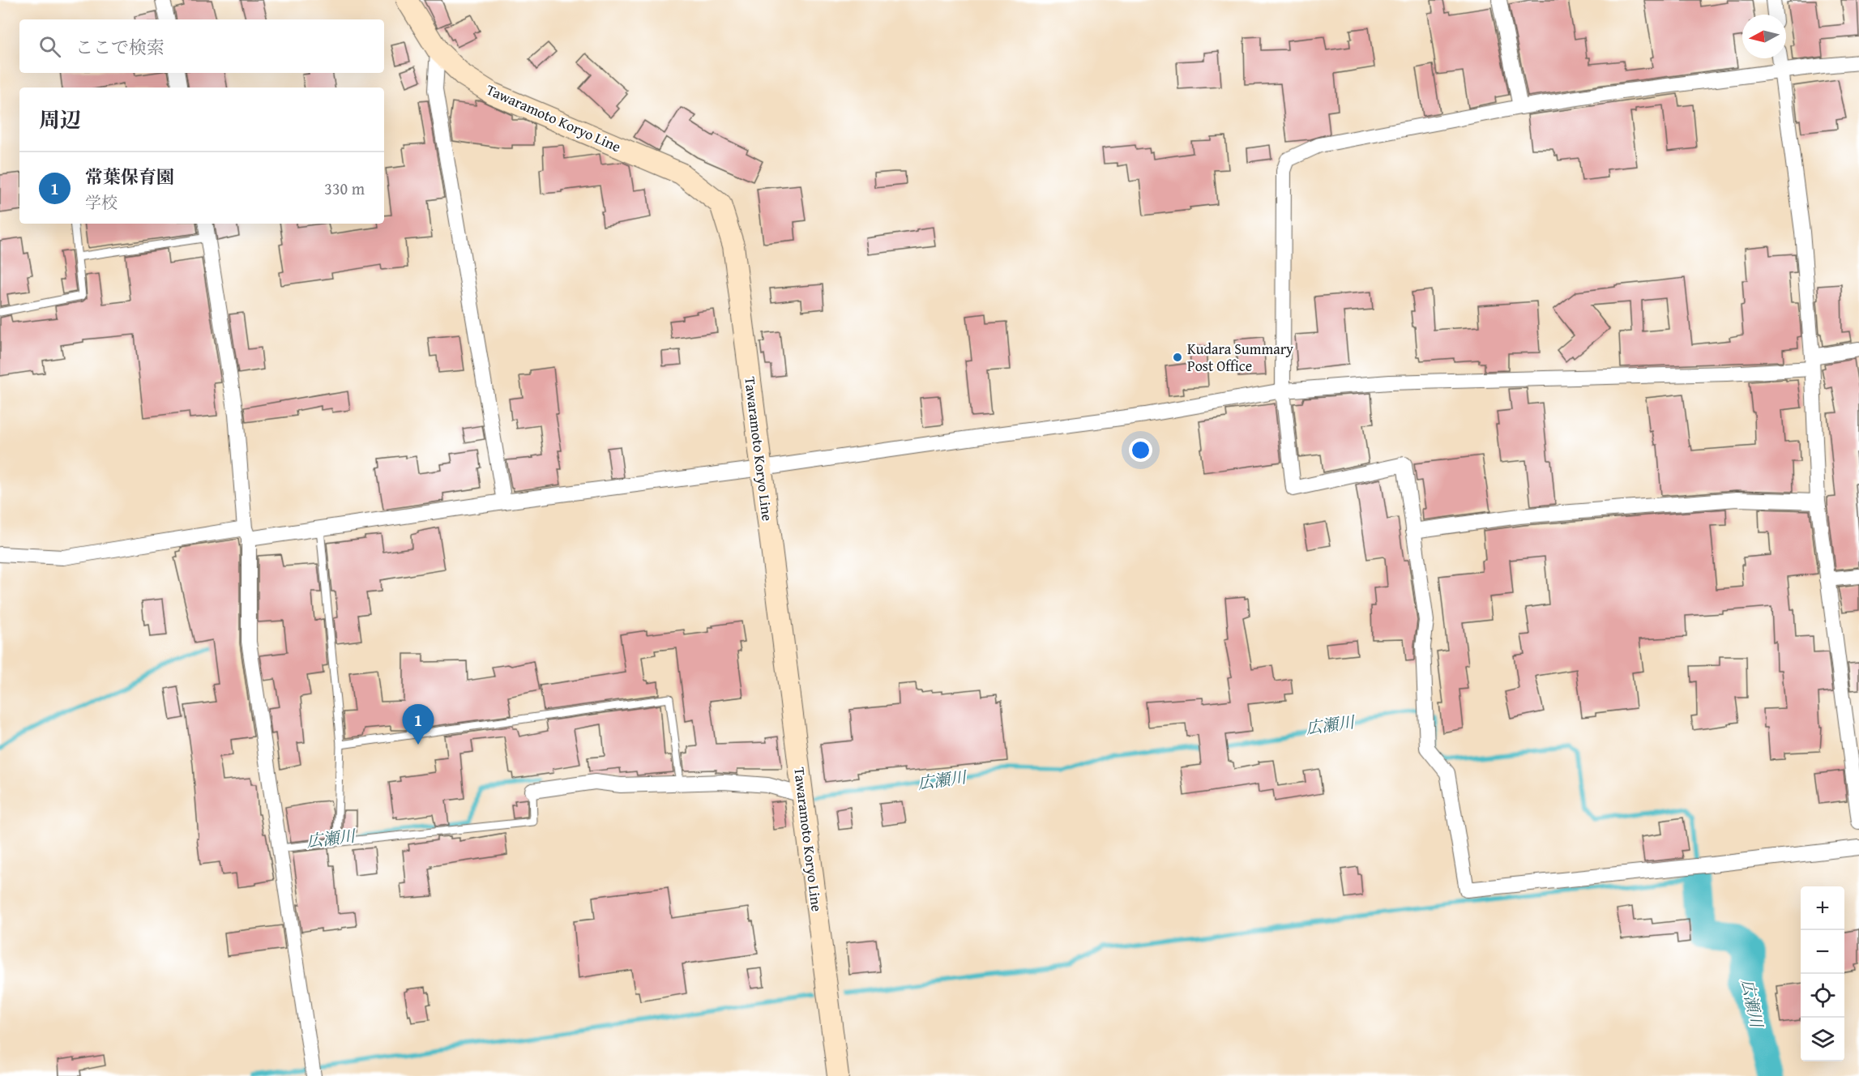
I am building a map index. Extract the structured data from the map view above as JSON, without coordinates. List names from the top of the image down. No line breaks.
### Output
{"streets":{"main road":["Tawaramoto Koryo Line"]},"water":["広瀬川"],"places":["Kudara Summary Post Office"],"north":"left","page":{"search":"ここで検索","heading":"周辺","list":[{"mark":"1","name":"常葉保育園","note":"学校","value":"330 m"}],"pins":"1","map_buttons":["+","−"]}}
